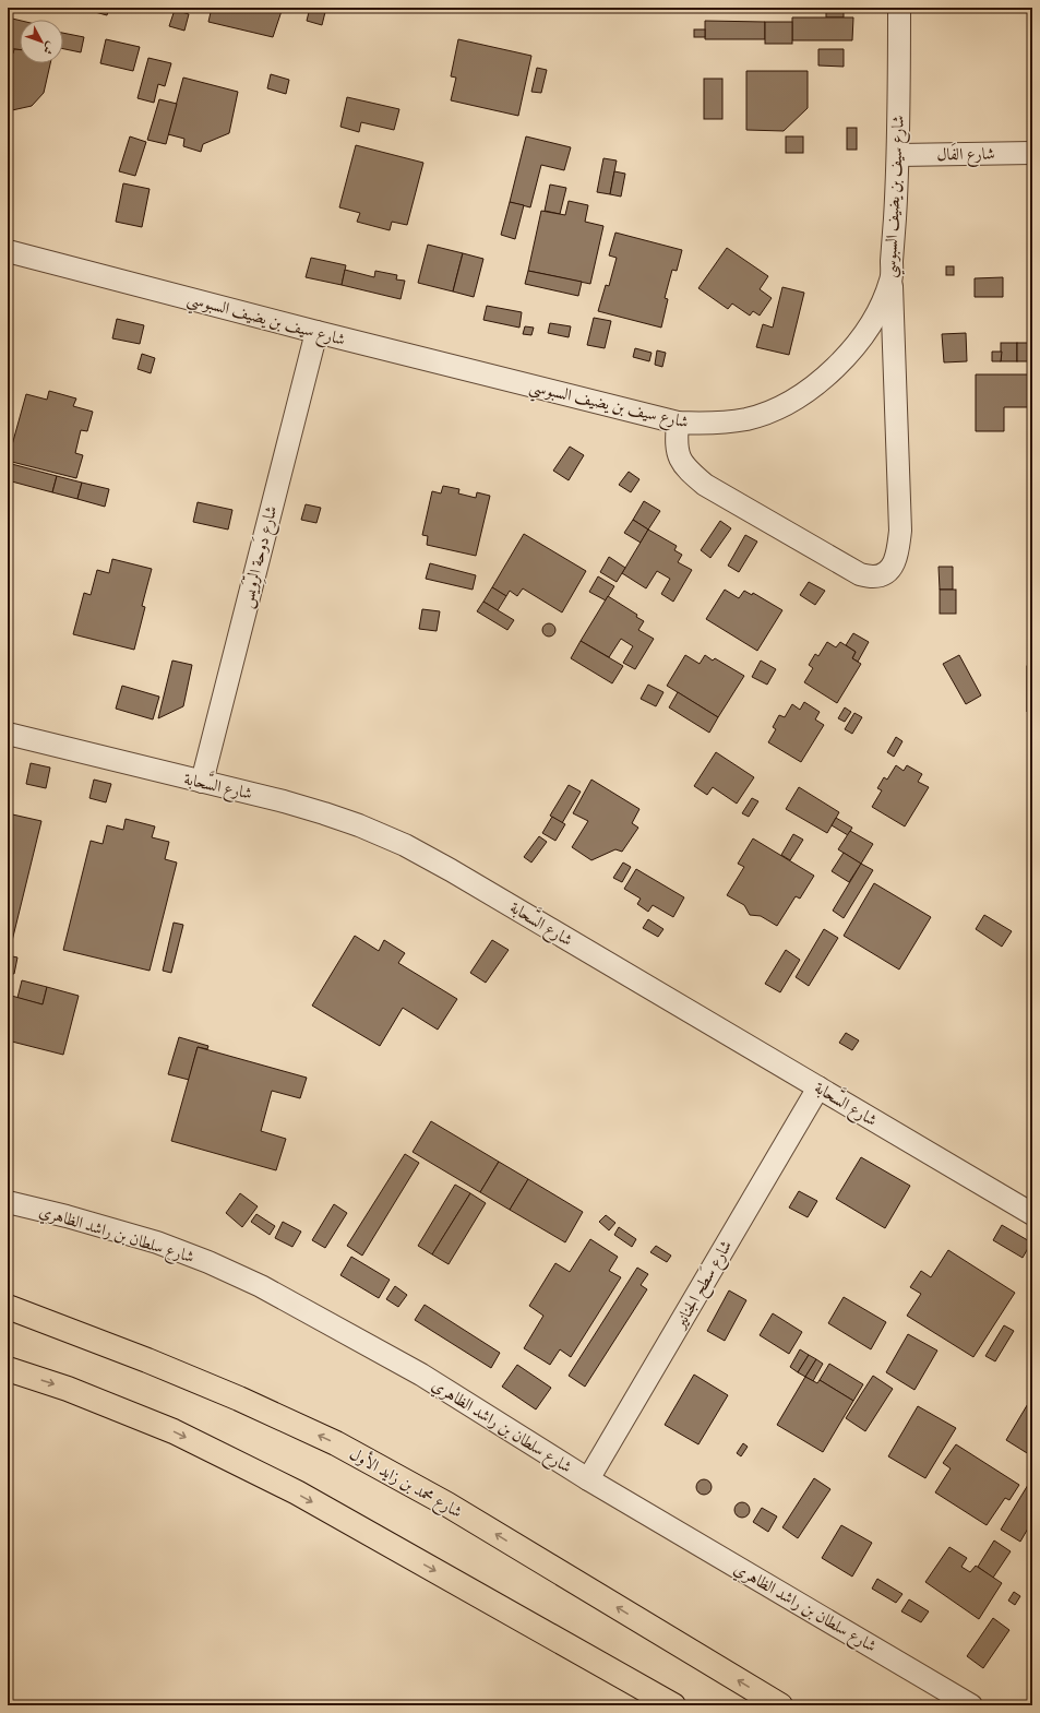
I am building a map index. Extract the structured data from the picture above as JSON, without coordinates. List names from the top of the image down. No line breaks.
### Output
{"streets":{"main road":["شارع محمد بن زايد الأول"],"street":["شارع الفَال","شارع سيف بن يضيف السبوسي","شارع دَوحة الرِّوَيس","شارع السَّحابة","شارع سلطان بن راشد الظاهري","شارع سَطح الجنانير"]},"crossings":[["شارع الفَال","شارع سيف بن يضيف السبوسي"],["شارع سيف بن يضيف السبوسي","شارع دَوحة الرِّوَيس"],["شارع دَوحة الرِّوَيس","شارع السَّحابة"],["شارع السَّحابة","شارع سَطح الجنانير"],["شارع سلطان بن راشد الظاهري","شارع سَطح الجنانير"]],"north":"bottom right"}
